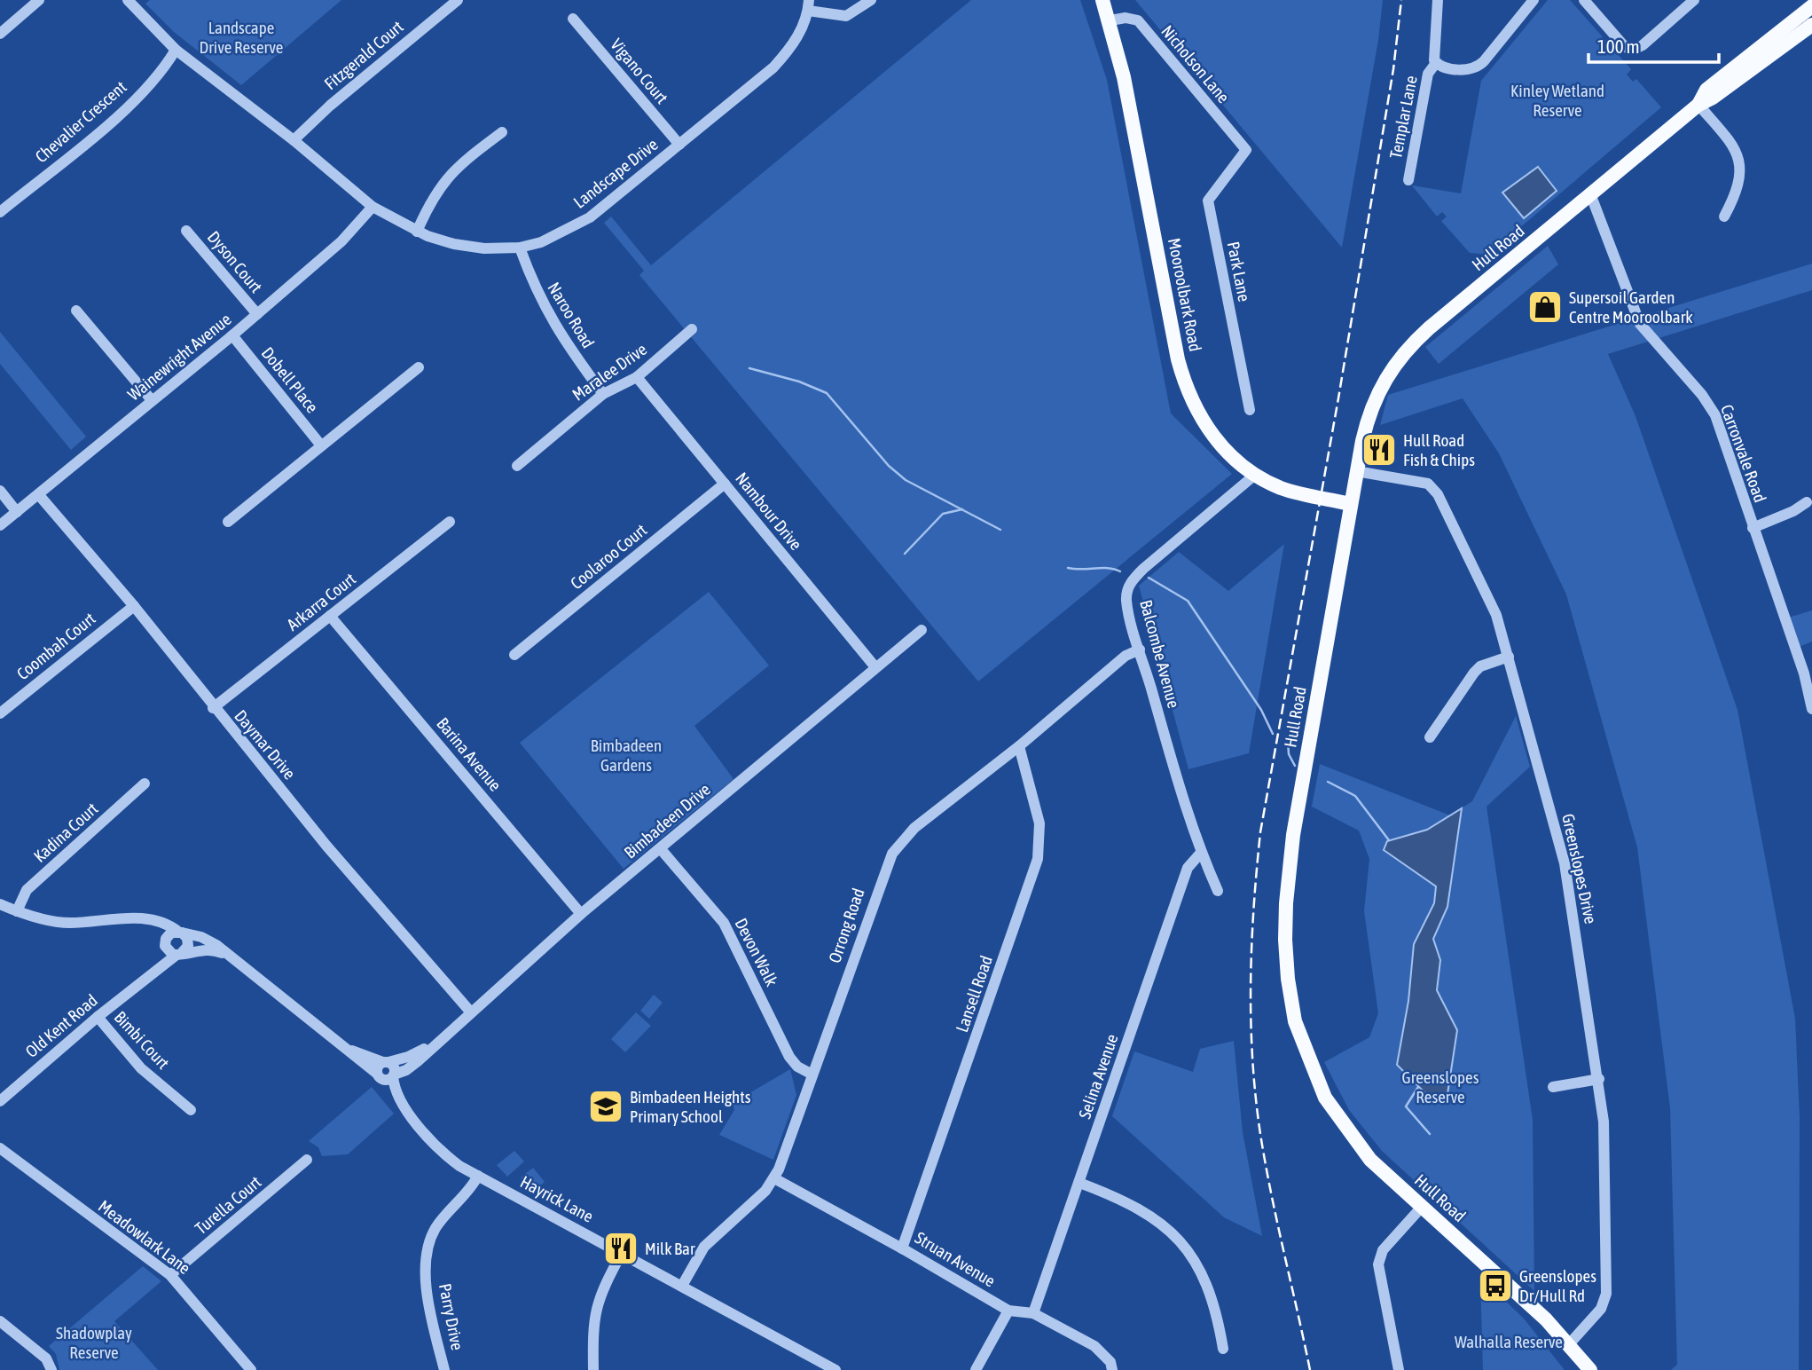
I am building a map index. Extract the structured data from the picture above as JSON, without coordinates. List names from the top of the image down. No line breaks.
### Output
{"streets":{"main road":["Hull Road","Mooroolbark Road"],"street":["Fitzgerald Court","Nicholson Lane","Vigano Court","Templar Lane","Chevalier Crescent","Landscape Drive","Dyson Court","Park Lane","Naroo Road","Wainewright Avenue","Maralee Drive","Dobell Place","Carronvale Road","Nambour Drive","Coolaroo Court","Arkarra Court","Coombah Court","Balcombe Avenue","Daymar Drive","Barina Avenue","Bimbadeen Drive","Kadina Court","Greenslopes Drive","Orrong Road","Devon Walk","Lansell Road","Old Kent Road","Bimbi Court","Selina Avenue","Hayrick Lane","Turella Court","Meadowlark Lane","Struan Avenue","Parry Drive"]},"crossings":[["Fitzgerald Court","Landscape Drive"],["Nicholson Lane","Park Lane"],["Nicholson Lane","Mooroolbark Road"],["Vigano Court","Landscape Drive"],["Chevalier Crescent","Landscape Drive"],["Landscape Drive","Naroo Road"],["Landscape Drive","Wainewright Avenue"],["Hull Road","Mooroolbark Road"],["Hull Road","Carronvale Road"],["Hull Road","Greenslopes Drive"],["Dyson Court","Wainewright Avenue"],["Mooroolbark Road","Balcombe Avenue"],["Naroo Road","Maralee Drive"],["Wainewright Avenue","Dobell Place"],["Wainewright Avenue","Daymar Drive"],["Maralee Drive","Nambour Drive"],["Nambour Drive","Coolaroo Court"],["Nambour Drive","Bimbadeen Drive"],["Arkarra Court","Daymar Drive"],["Arkarra Court","Barina Avenue"],["Coombah Court","Daymar Drive"],["Balcombe Avenue","Orrong Road"],["Balcombe Avenue","Selina Avenue"],["Daymar Drive","Bimbadeen Drive"],["Barina Avenue","Bimbadeen Drive"],["Bimbadeen Drive","Devon Walk"],["Bimbadeen Drive","Hayrick Lane"],["Kadina Court","Hayrick Lane"],["Orrong Road","Devon Walk"],["Orrong Road","Lansell Road"],["Orrong Road","Hayrick Lane"],["Orrong Road","Struan Avenue"],["Lansell Road","Struan Avenue"],["Old Kent Road","Bimbi Court"],["Old Kent Road","Hayrick Lane"],["Selina Avenue","Struan Avenue"],["Hayrick Lane","Parry Drive"],["Turella Court","Meadowlark Lane"]],"parks":["Landscape Drive Reserve","Kinley Wetland Reserve","Bimbadeen Gardens","Greenslopes Reserve","Shadowplay Reserve","Walhalla Reserve"],"places":{"shop":["Supersoil Garden Centre Mooroolbark"],"restaurant":["Hull Road Fish & Chips","Milk Bar"],"school or university":["Bimbadeen Heights Primary School"],"bus stop":["Greenslopes Dr/Hull Rd"]},"scale_bar":"100 m"}
